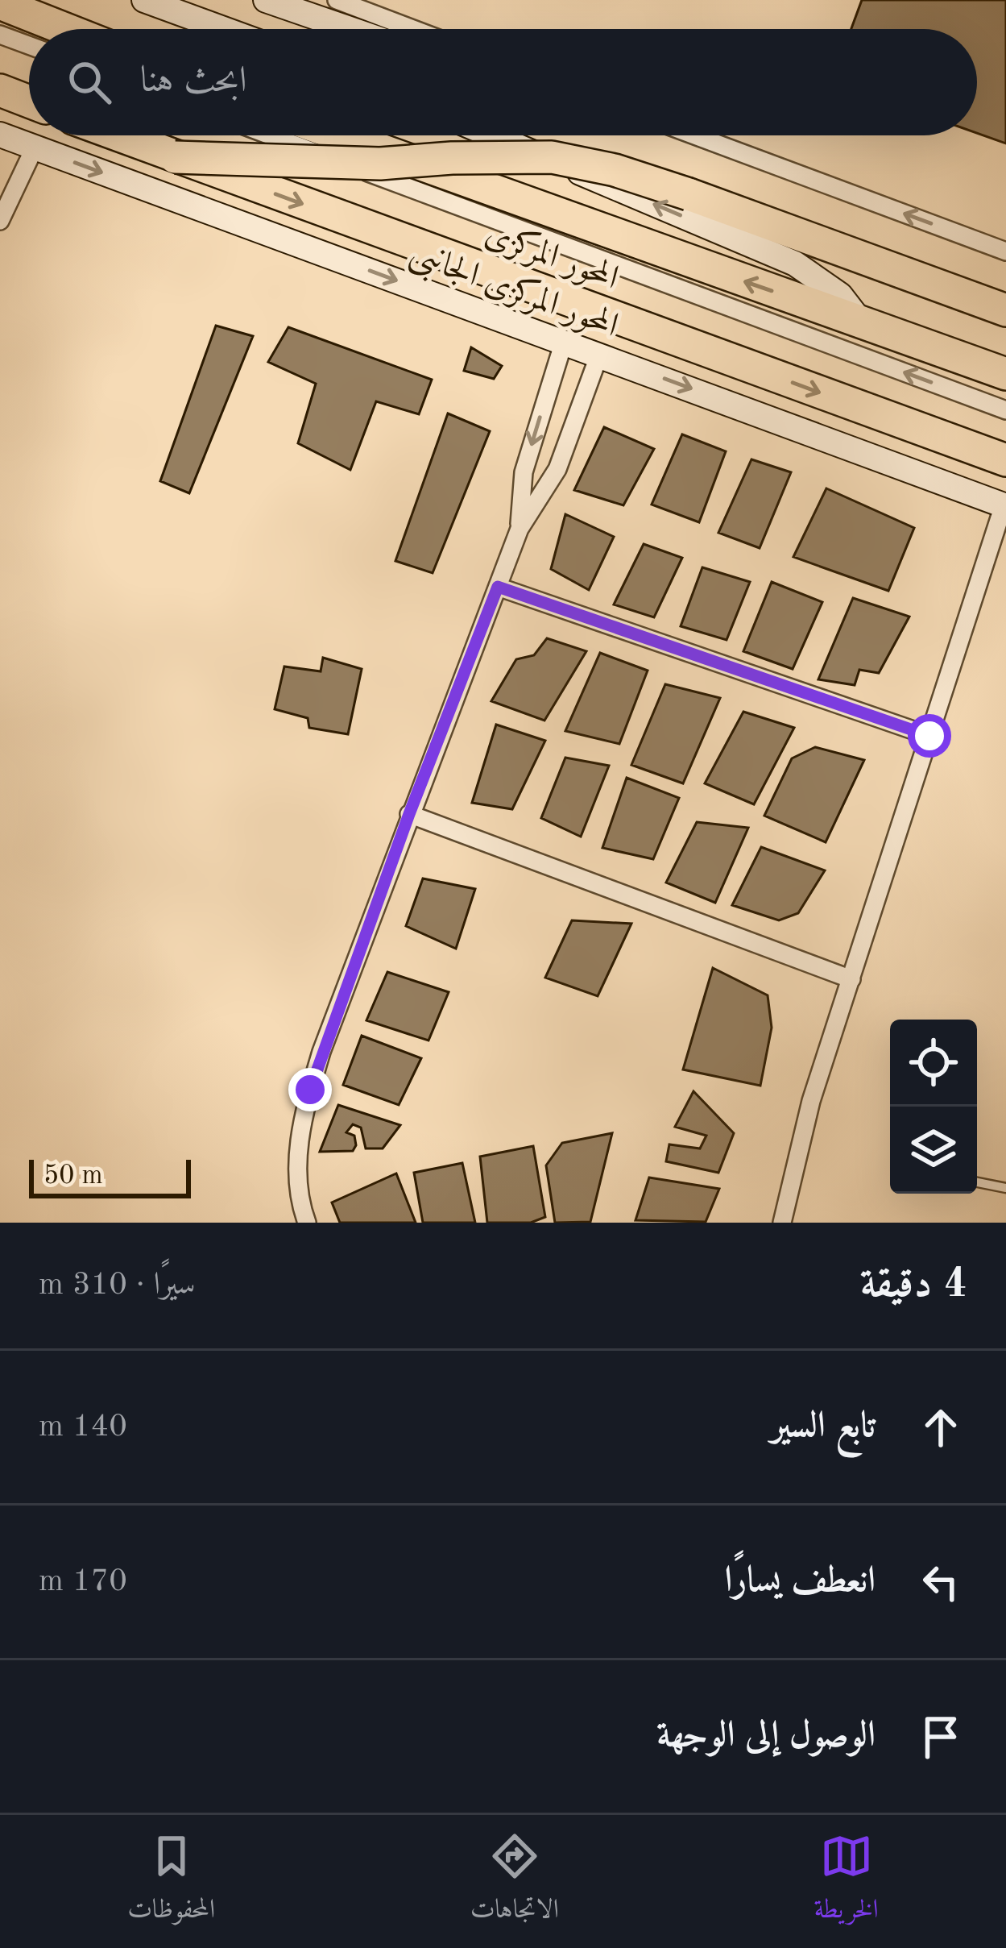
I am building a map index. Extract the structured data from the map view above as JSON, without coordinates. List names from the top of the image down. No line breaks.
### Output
{"streets":{"highway":["المحور المركزى"],"main road":["المحور المركزى الجانبى"]},"scale_bar":"50 m","page":{"search":"ابحث هنا","scale":"50 m","heading":["4 دقيقة","سيرًا · 310 m"],"list":[["تابع السير","140 m"],["انعطف يسارًا","170 m"],"الوصول إلى الوجهة"],"nav":["الخريطة","الاتجاهات","المحفوظات"]}}
